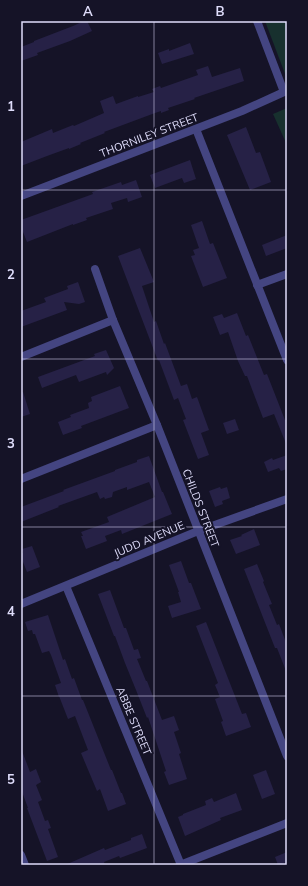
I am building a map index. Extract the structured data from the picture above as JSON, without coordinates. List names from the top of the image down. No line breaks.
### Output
{"streets":{"street":["THORNILEY STREET","CHILDS STREET","JUDD AVENUE","ABBE STREET"]},"crossings":[["CHILDS STREET","JUDD AVENUE"],["JUDD AVENUE","ABBE STREET"]],"grid":{"columns":["A","B"],"rows":["1","2","3","4","5"]}}
